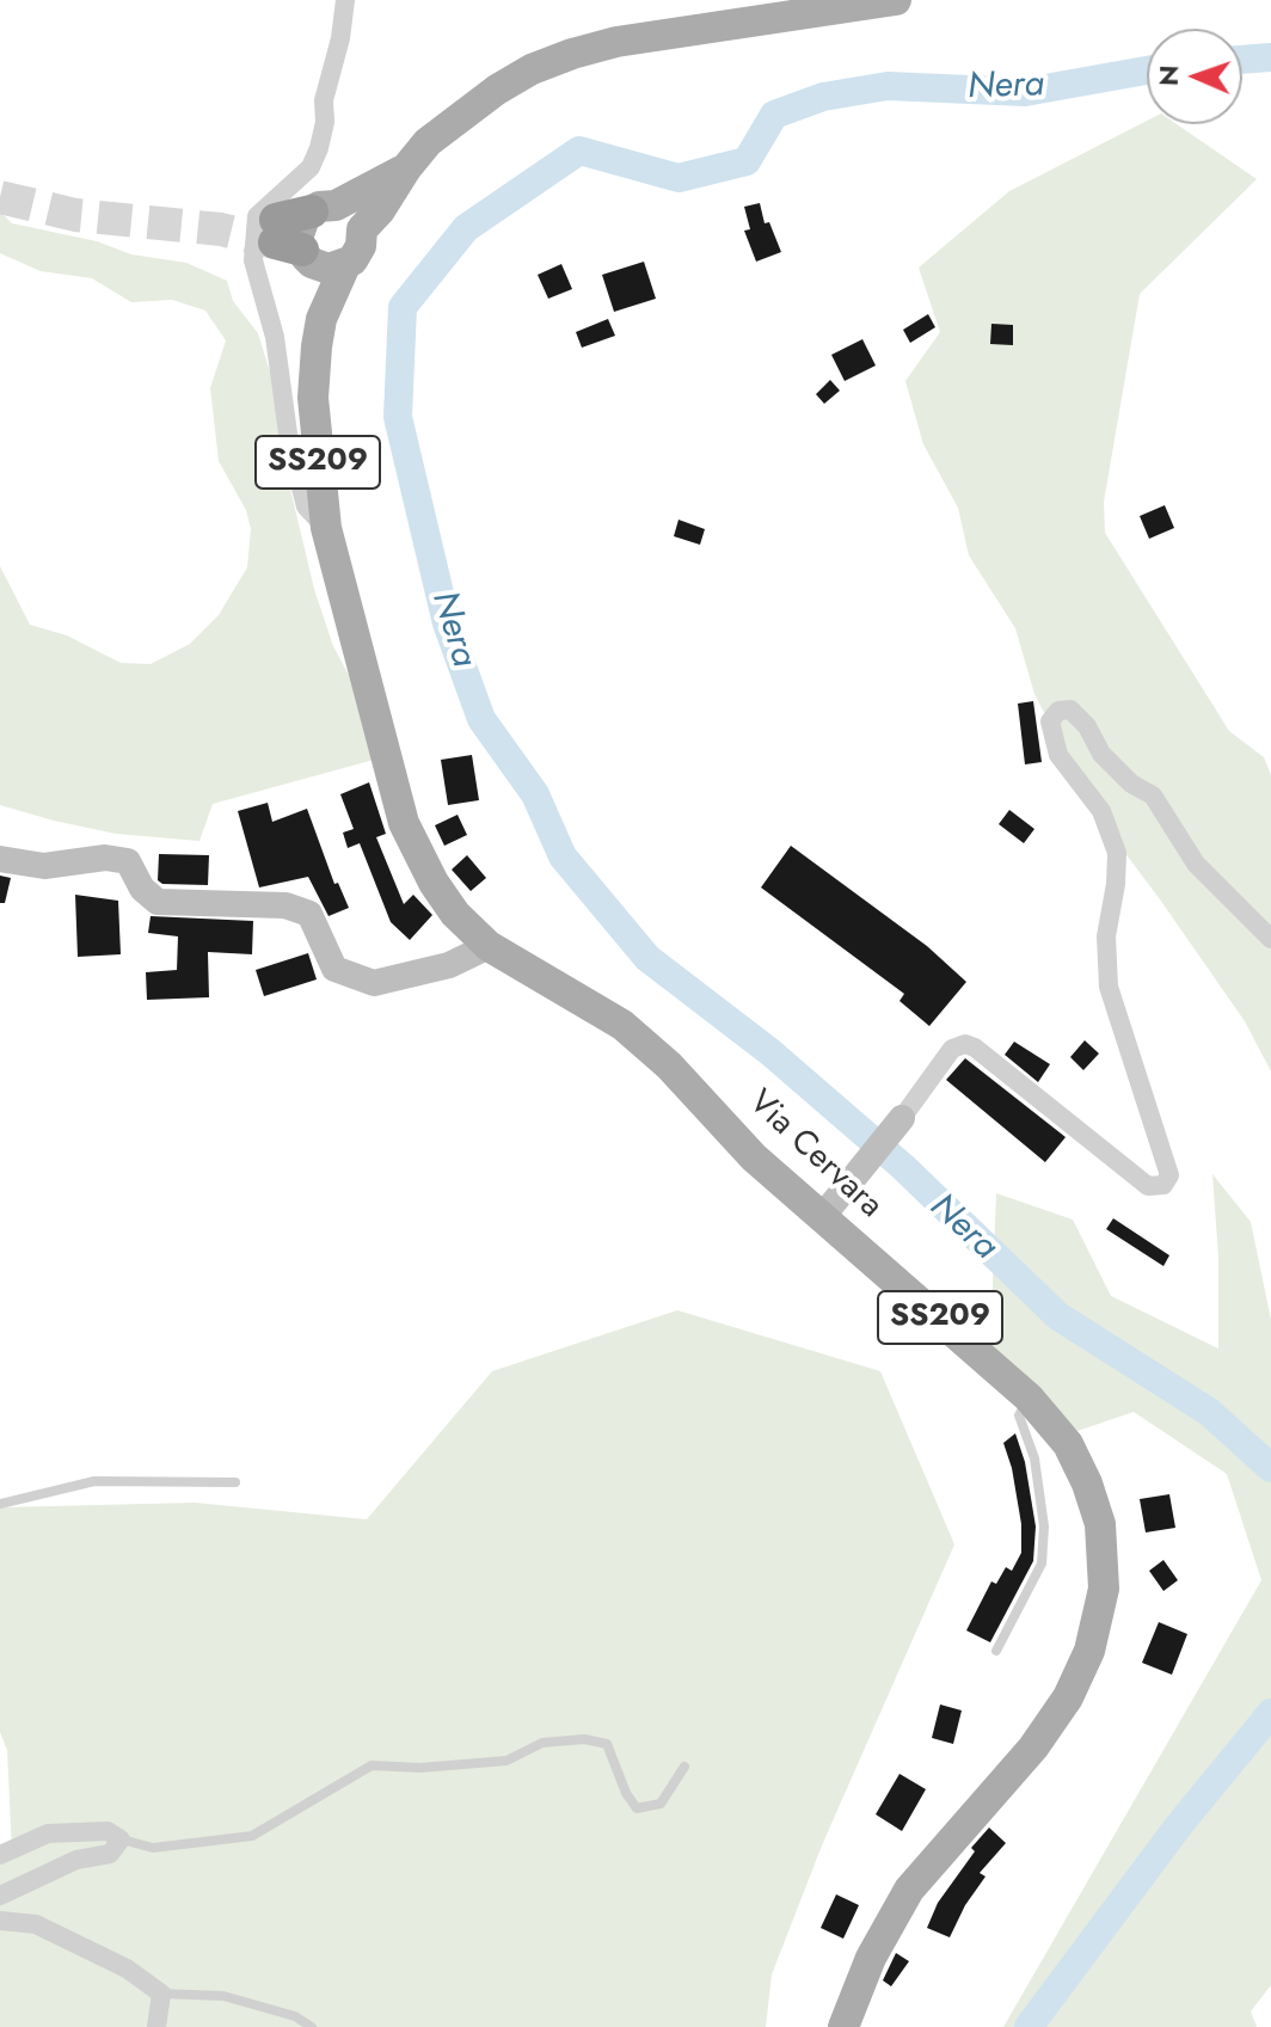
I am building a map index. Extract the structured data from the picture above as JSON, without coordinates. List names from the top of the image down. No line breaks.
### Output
{"streets":{"main road":["SS209","Via Cervara"]},"crossings":[["SS209","Via Cervara"]],"water":["Nera"],"north":"left"}
